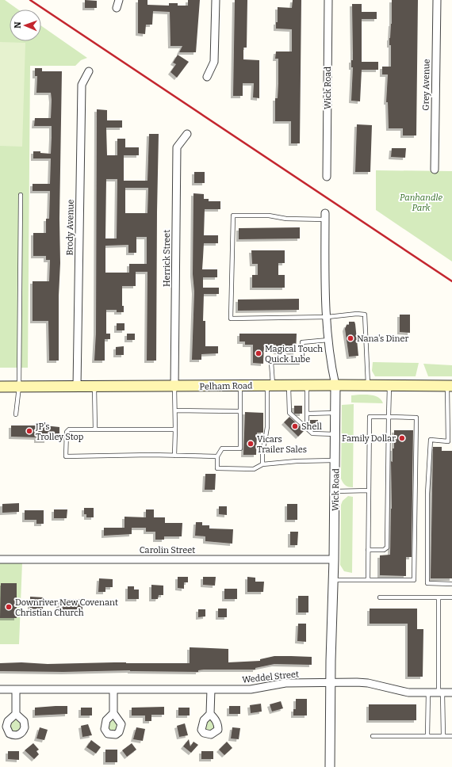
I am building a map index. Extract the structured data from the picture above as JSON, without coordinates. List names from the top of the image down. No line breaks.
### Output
{"streets":{"main road":["Pelham Road"],"street":["Grey Avenue","Wick Road","Brody Avenue","Herrick Street","Carolin Street","Weddel Street"]},"crossings":[["Wick Road","Pelham Road"],["Wick Road","Carolin Street"],["Wick Road","Weddel Street"],["Brody Avenue","Pelham Road"],["Herrick Street","Pelham Road"]],"parks":["Panhandle Park"],"places":["Nana's Diner","Magical Touch Quick Lube","Shell","JP's Trolley Stop","Family Dollar","Vicars Trailer Sales","Downriver New Covenant Christian Church"],"north":"left"}
